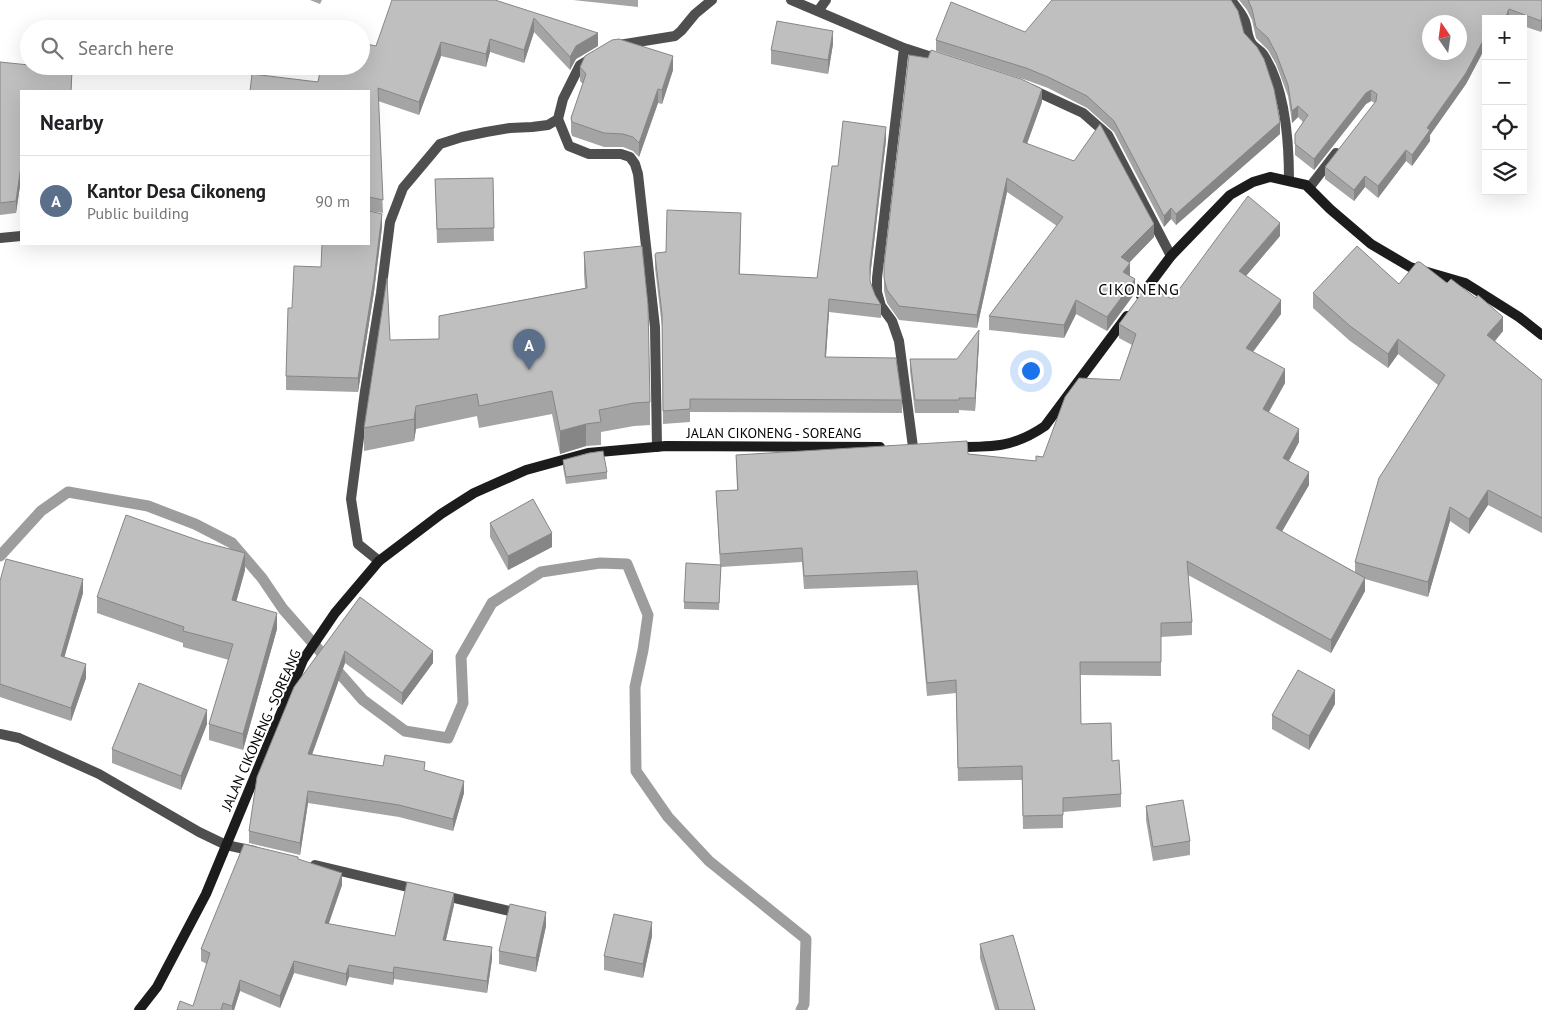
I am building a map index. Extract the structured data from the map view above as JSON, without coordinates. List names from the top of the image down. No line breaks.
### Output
{"streets":{"street":["JALAN CIKONENG - SOREANG"]},"districts":["CIKONENG"],"north":"top","page":{"map_buttons":["+","−"],"search":"Search here","heading":"Nearby","list":[{"mark":"A","name":"Kantor Desa Cikoneng","note":"Public building","value":"90 m"}],"pins":"A"}}
